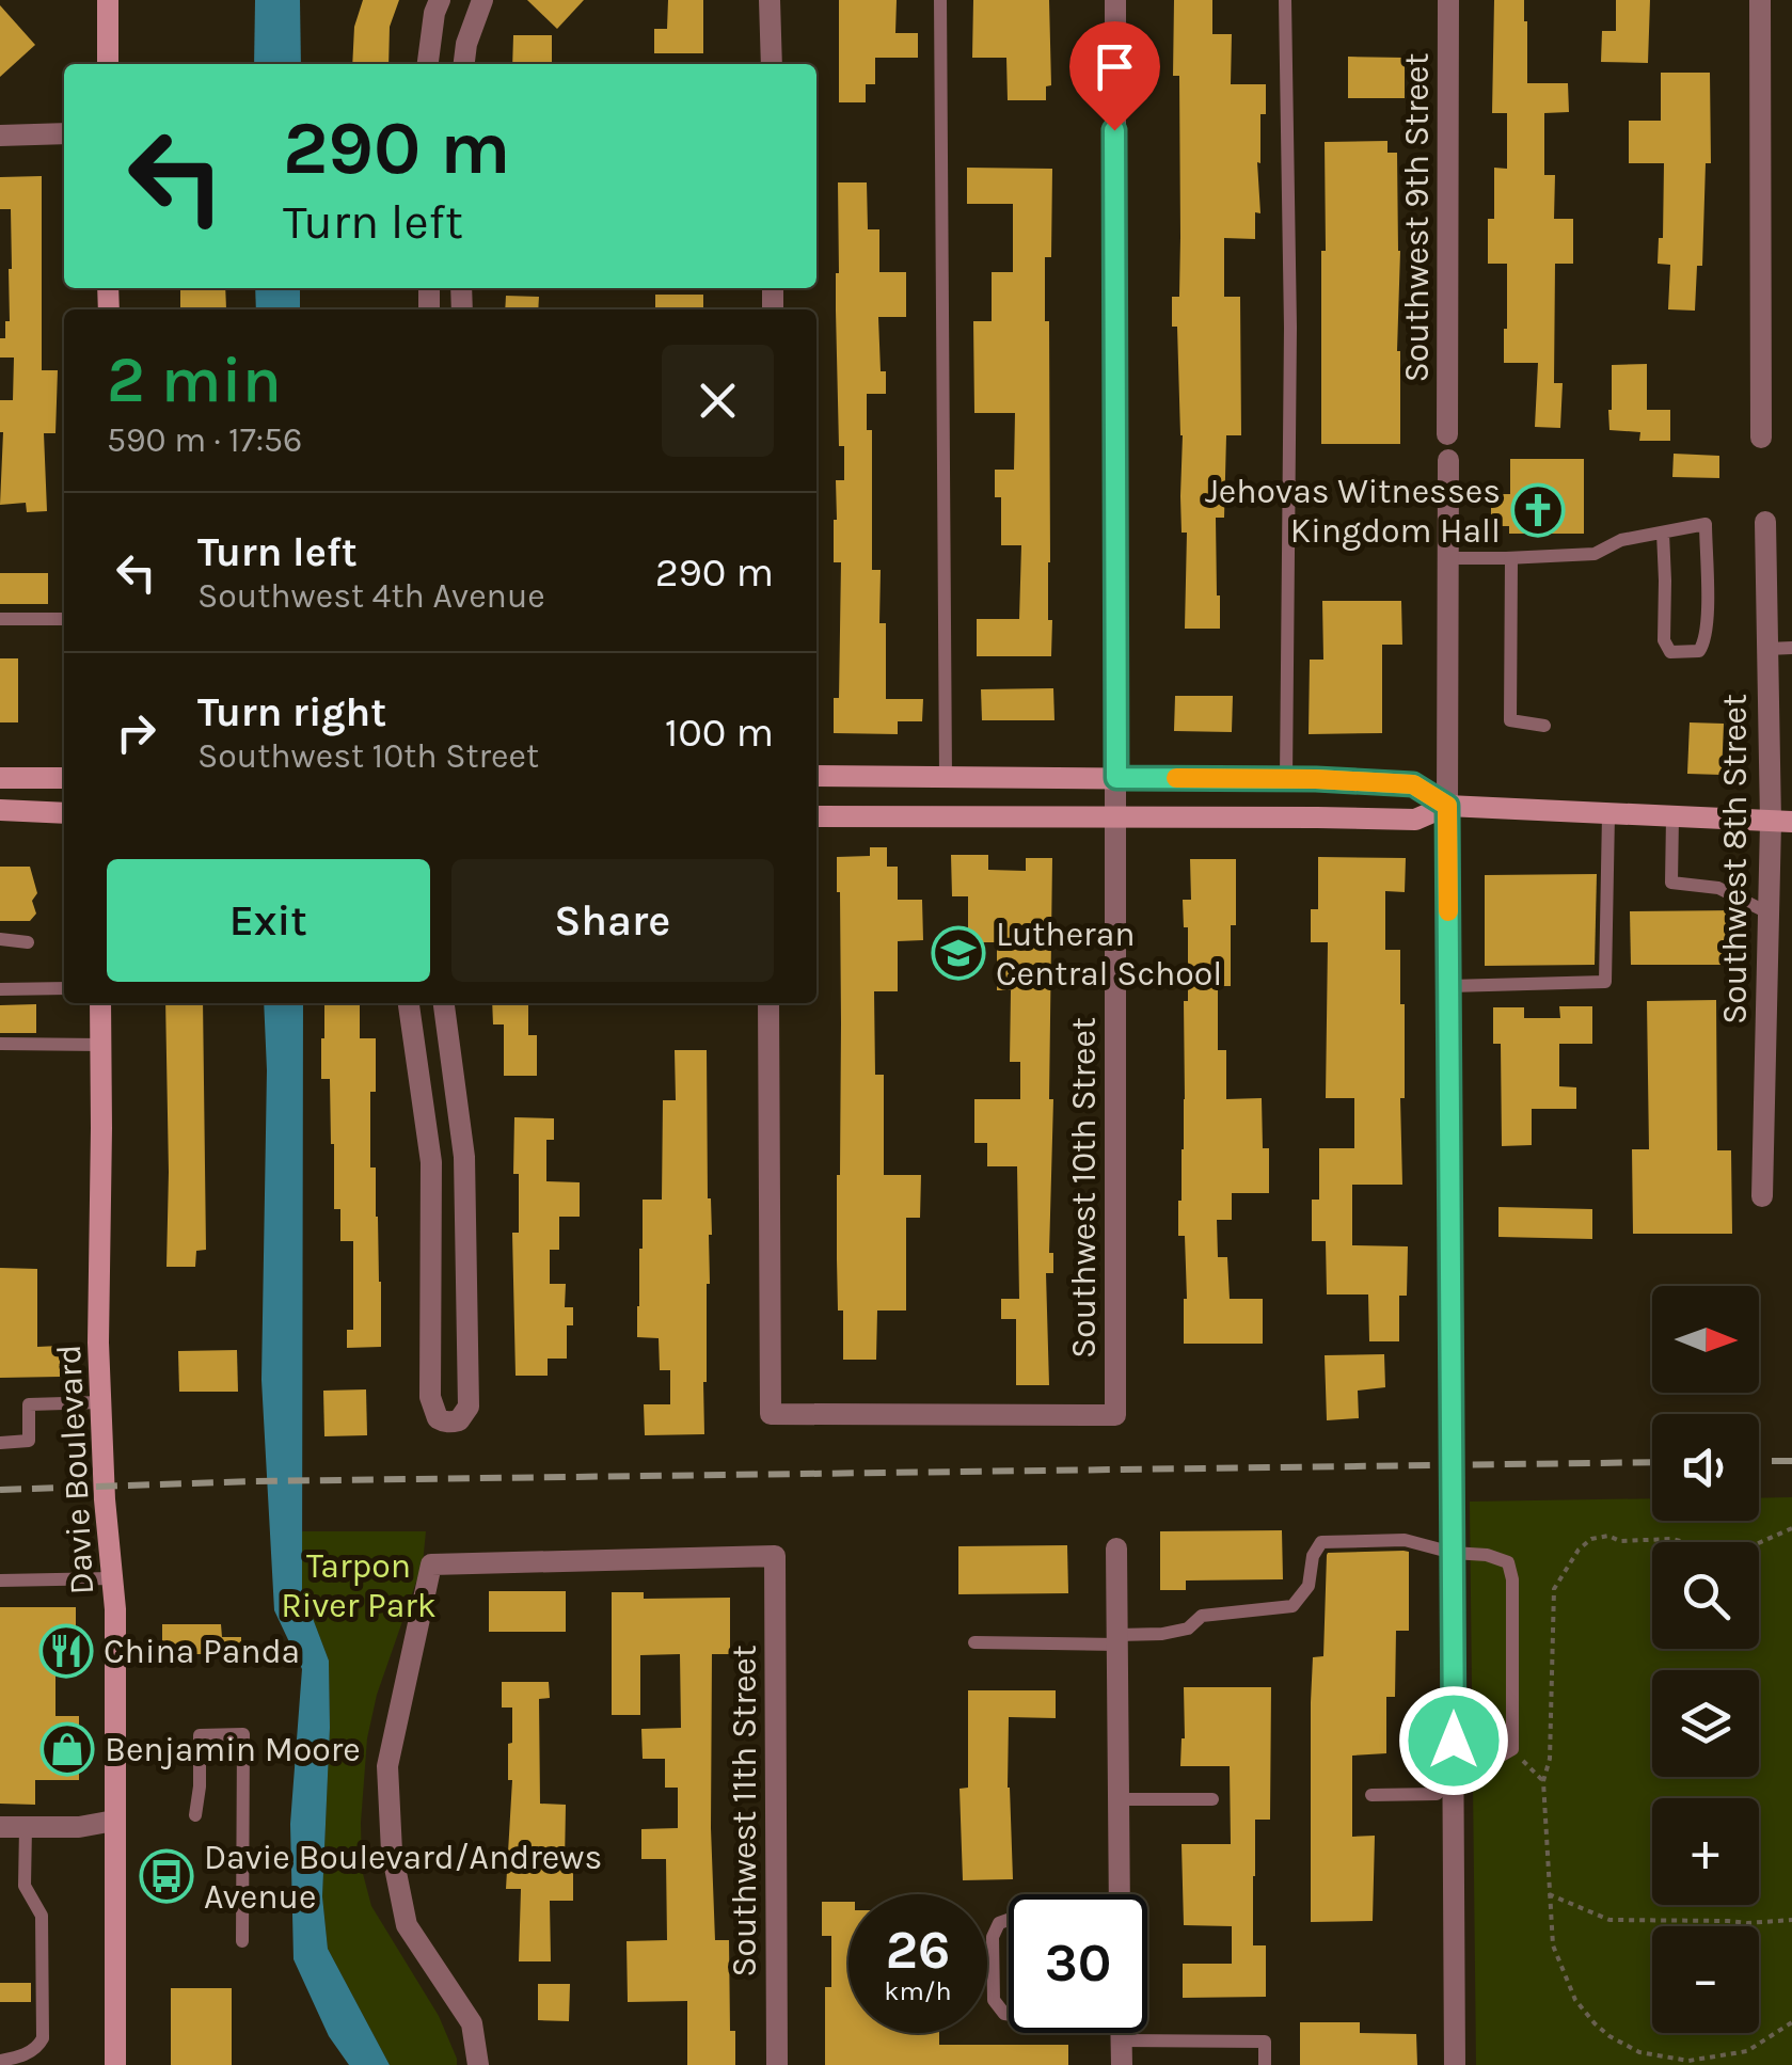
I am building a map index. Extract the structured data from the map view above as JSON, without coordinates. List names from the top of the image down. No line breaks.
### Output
{"streets":{"main road":["Davie Boulevard"],"street":["Southwest 9th Street","Southwest 8th Street","Southwest 10th Street","Southwest 11th Street"]},"parks":["Tarpon River Park"],"places":{"church":["Jehovas Witnesses Kingdom Hall"],"school or university":["Lutheran Central School"],"restaurant":["China Panda"],"shop":["Benjamin Moore"],"bus stop":["Davie Boulevard/Andrews Avenue"]},"north":"right","page":{"turn":["290 m","Turn left"],"heading":["2 min","590 m · 17:56"],"list":[{"name":"Turn left","note":"Southwest 4th Avenue","value":"290 m"},{"name":"Turn right","note":"Southwest 10th Street","value":"100 m"}],"buttons":["Exit","Share"],"map_buttons":["+","−"],"speed":"26 km/h","limit":"30"}}
